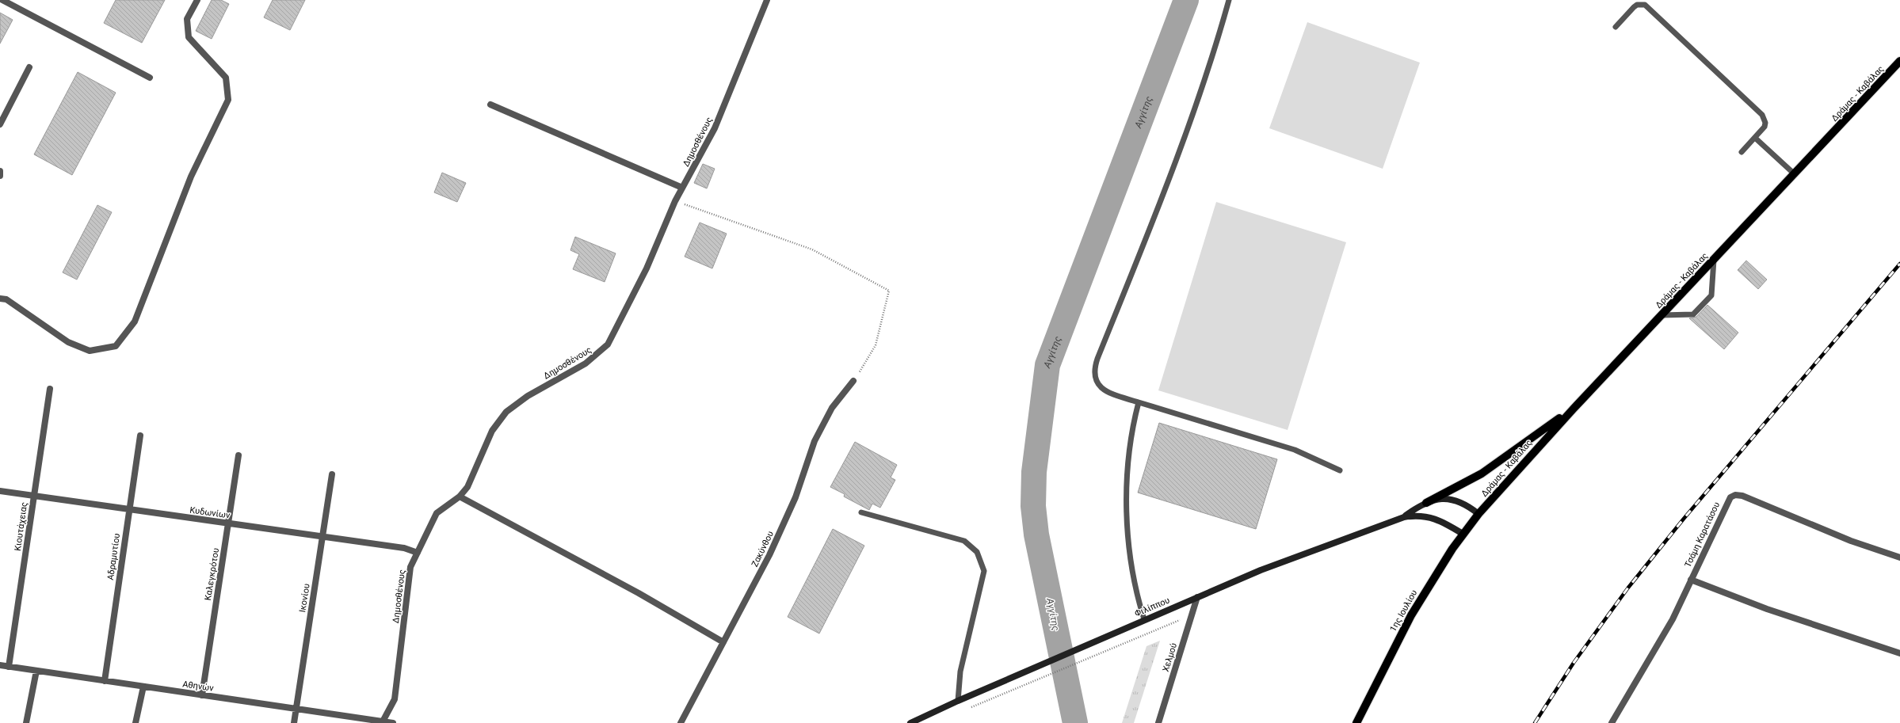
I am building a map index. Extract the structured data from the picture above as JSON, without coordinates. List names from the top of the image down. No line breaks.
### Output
{"streets":{"main road":["Δράμας - Καβάλας","Φιλίππου","1ης Ιουλίου"],"street":["Δημοσθένους","Κυδωνίων","Κιουτάχειας","Τσάμη Καρατάσου","Ζακύνθου","Αδραμυτίου","Καλεγκρότου","Ικονίου","Χελμού","Αθηνών"]},"crossings":[["Δράμας - Καβάλας","Φιλίππου"],["Δράμας - Καβάλας","1ης Ιουλίου"],["Δημοσθένους","Κυδωνίων"],["Δημοσθένους","Αθηνών"],["Κυδωνίων","Κιουτάχειας"],["Κυδωνίων","Αδραμυτίου"],["Κυδωνίων","Καλεγκρότου"],["Κυδωνίων","Ικονίου"],["Κιουτάχειας","Αθηνών"],["Αδραμυτίου","Αθηνών"],["Καλεγκρότου","Αθηνών"],["Ικονίου","Αθηνών"],["Φιλίππου","1ης Ιουλίου"],["Φιλίππου","Χελμού"]],"water":["Αγγίτης"]}
